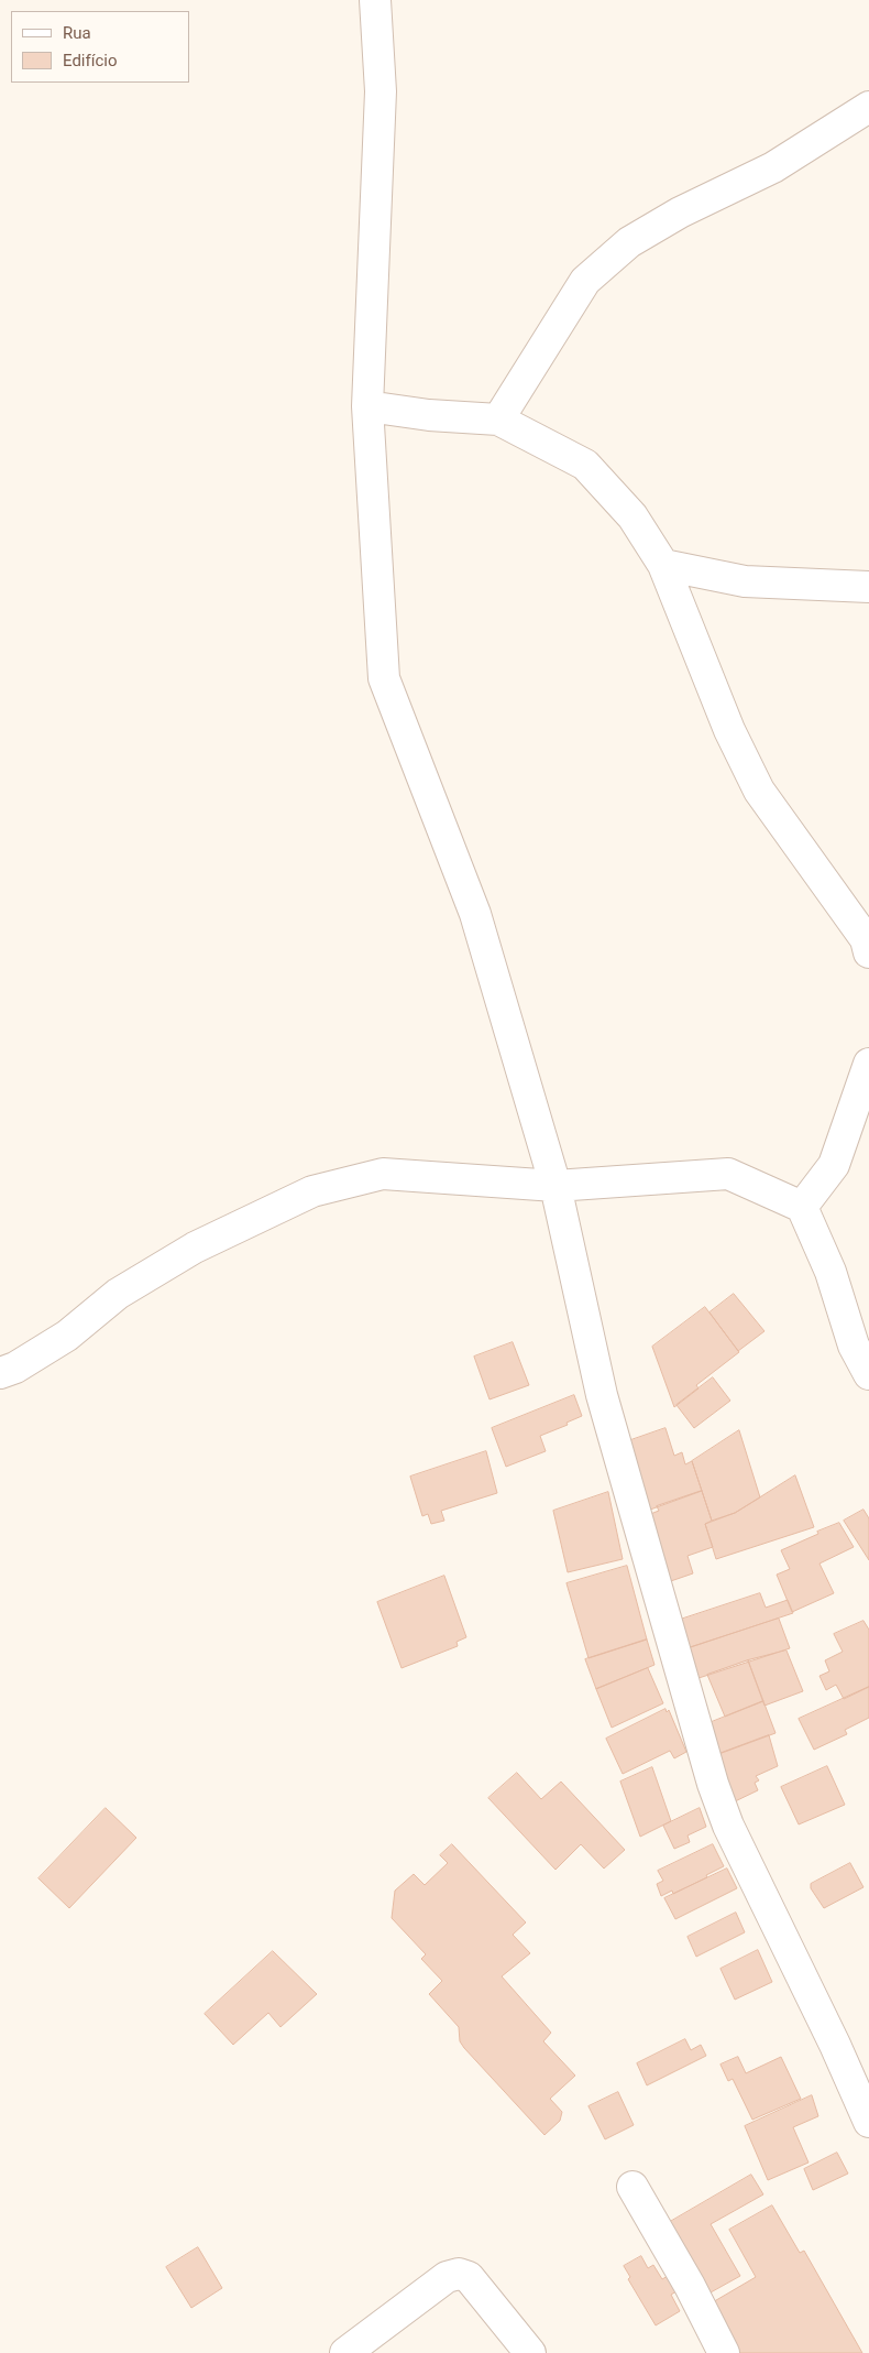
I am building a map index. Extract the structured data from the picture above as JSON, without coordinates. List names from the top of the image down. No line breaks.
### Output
{"legend":["Rua","Edifício"]}
